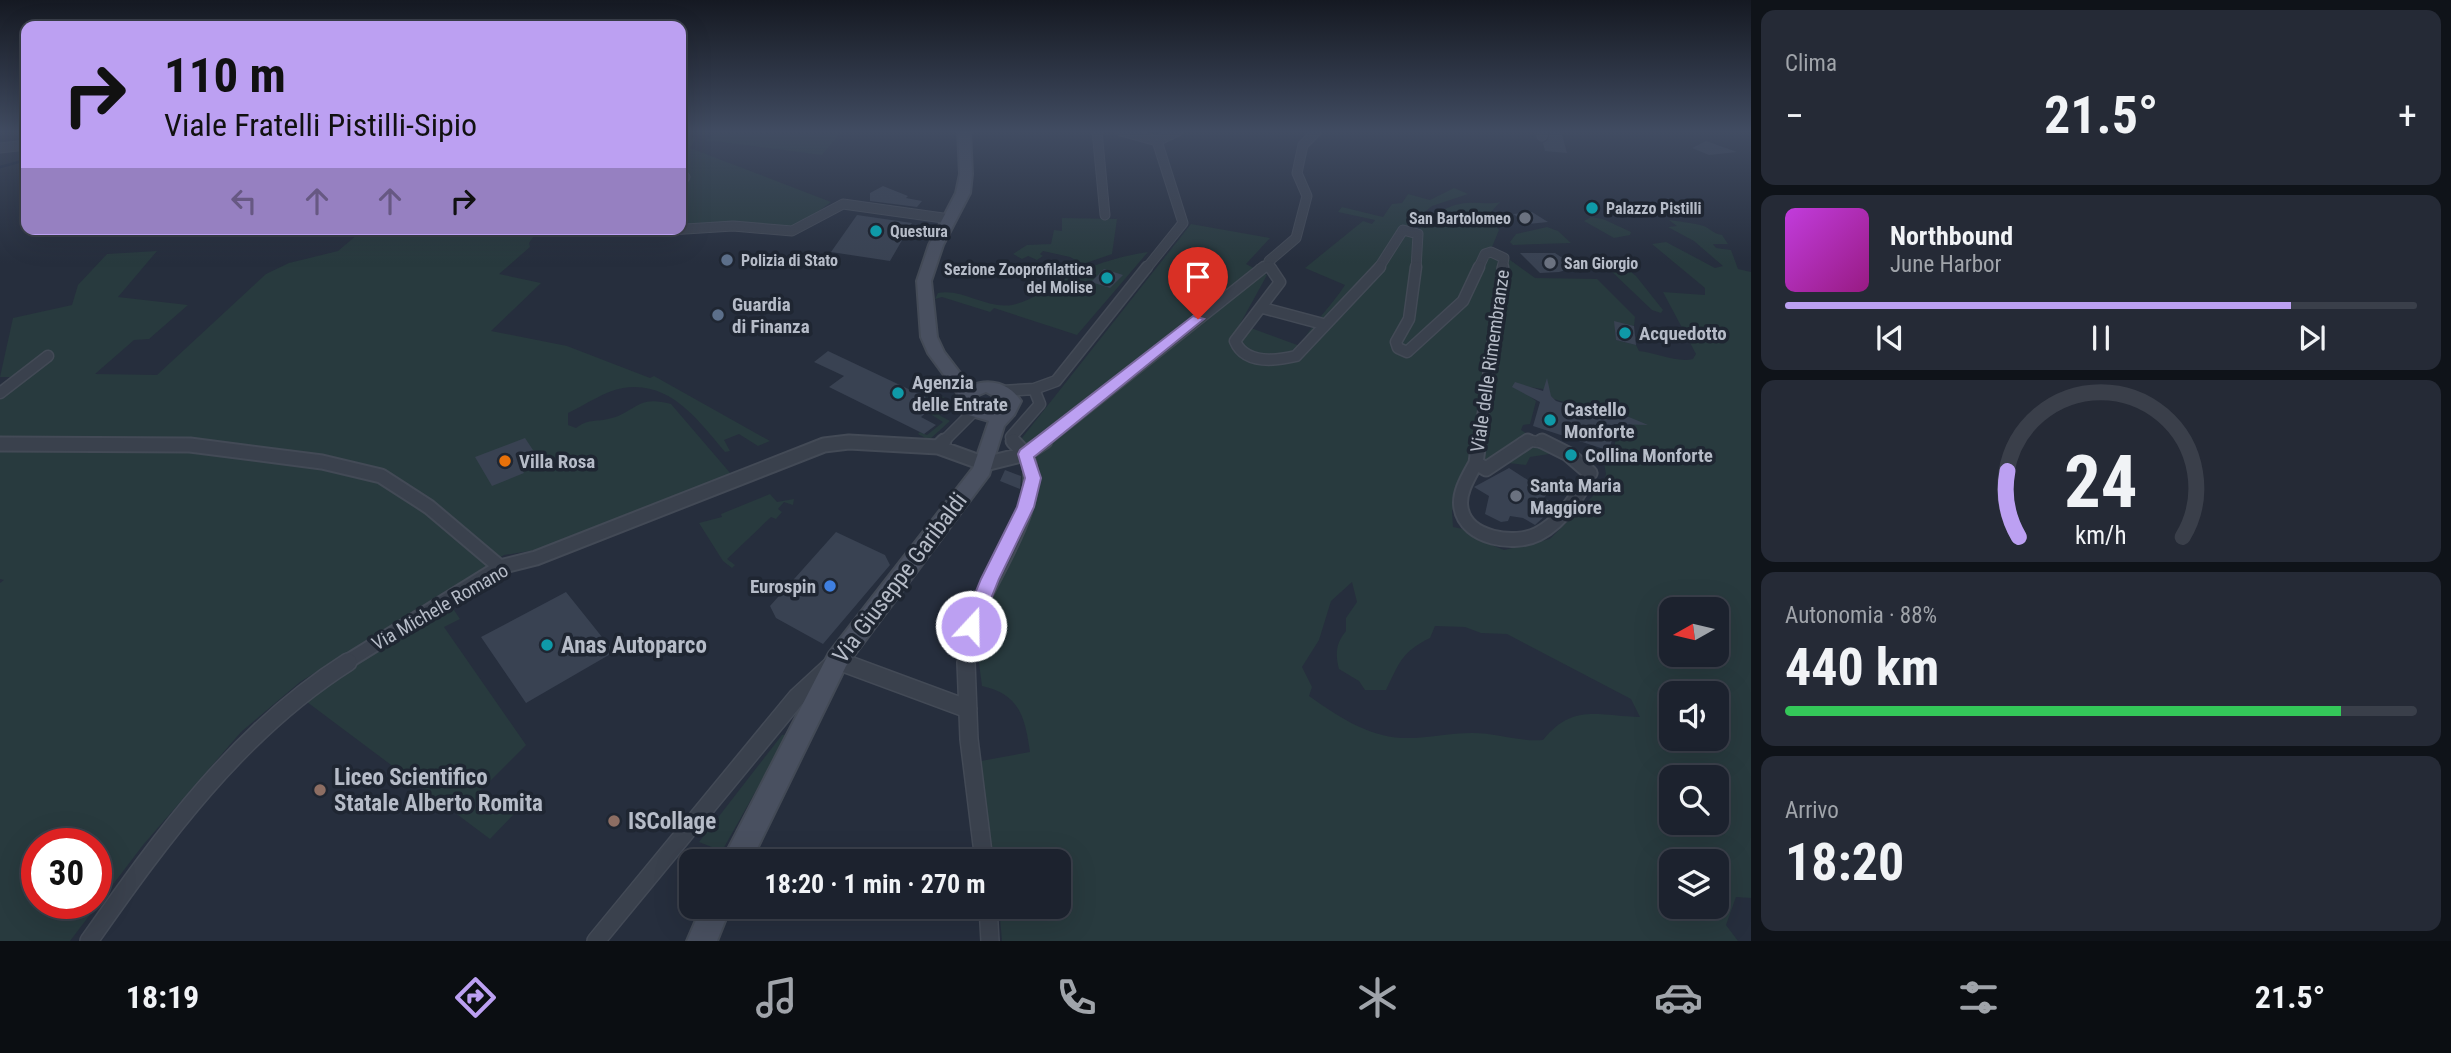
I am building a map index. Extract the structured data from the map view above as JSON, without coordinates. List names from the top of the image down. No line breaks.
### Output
{"streets":{"main road":["Via Giuseppe Garibaldi"],"street":["Viale delle Rimembranze","Via Michele Romano"]},"crossings":[["Via Giuseppe Garibaldi","Via Michele Romano"]],"places":["Palazzo Pistilli","San Bartolomeo","Questura","Polizia di Stato","San Giorgio","Sezione Zooprofilattica del Molise","Guardia di Finanza","Acquedotto","Agenzia delle Entrate","Castello Monforte","Collina Monforte","Villa Rosa","Santa Maria Maggiore","Eurospin","Anas Autoparco","Liceo Scientifico Statale Alberto Romita","ISCollage"],"north":"left","page":{"tile":["Clima",["Autonomia · 88%","440 km"],["Arrivo","18:20"]],"turn":["110 m","Viale Fratelli Pistilli-Sipio"],"heat":["−","21.5°","+"],"song":["Northbound","June Harbor"],"limit":"30","trip":"18:20 · 1 min · 270 m","tabs":["18:19","21.5°"],"gauge":["24","km/h"]}}
